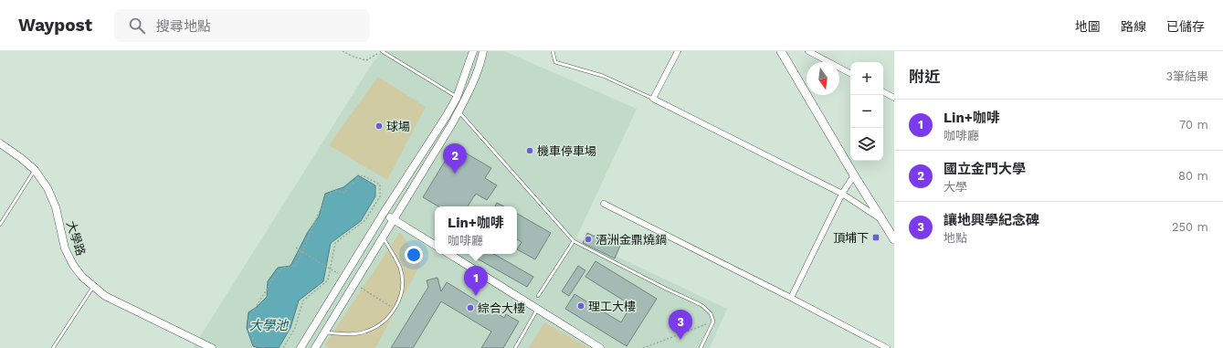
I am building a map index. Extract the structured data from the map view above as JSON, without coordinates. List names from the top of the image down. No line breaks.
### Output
{"streets":{"street":["大學路"]},"water":["大學池"],"places":{"other":["球場","機車停車場","浯洲金鼎燒鍋","理工大樓","綜合大樓"],"transit":["頂埔下"]},"north":"bottom","page":{"header":"Waypost","search":"搜尋地點","nav":["地圖","路線","已儲存"],"heading":["附近","3筆結果"],"map_buttons":["+","−"],"list":[{"mark":"1","name":"Lin+咖啡","note":"咖啡廳","value":"70 m"},{"mark":"2","name":"國立金門大學","note":"大學","value":"80 m"},{"mark":"3","name":"讓地興學紀念碑","note":"地點","value":"250 m"}],"pins":["2","1","3"],"popup":["Lin+咖啡","咖啡廳"]}}
